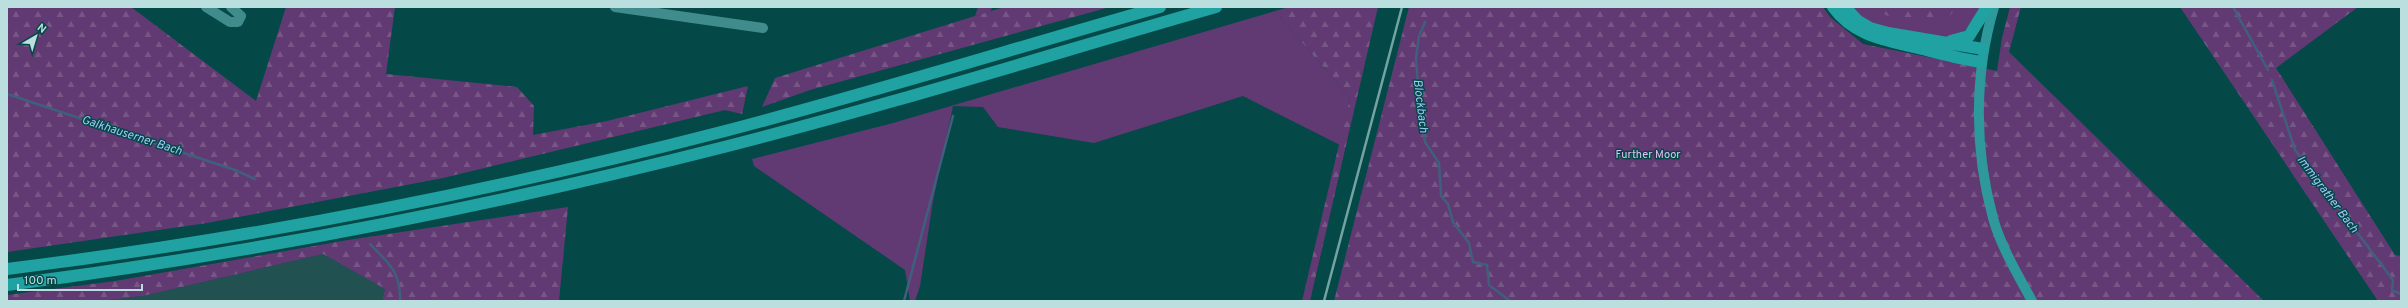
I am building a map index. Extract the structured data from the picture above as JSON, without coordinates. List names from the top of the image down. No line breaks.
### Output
{"water":["Blockbach","Galkhauserner Bach","Immigrather Bach"],"parks":["Further Moor"],"scale_bar":"100 m","north":"top right"}
